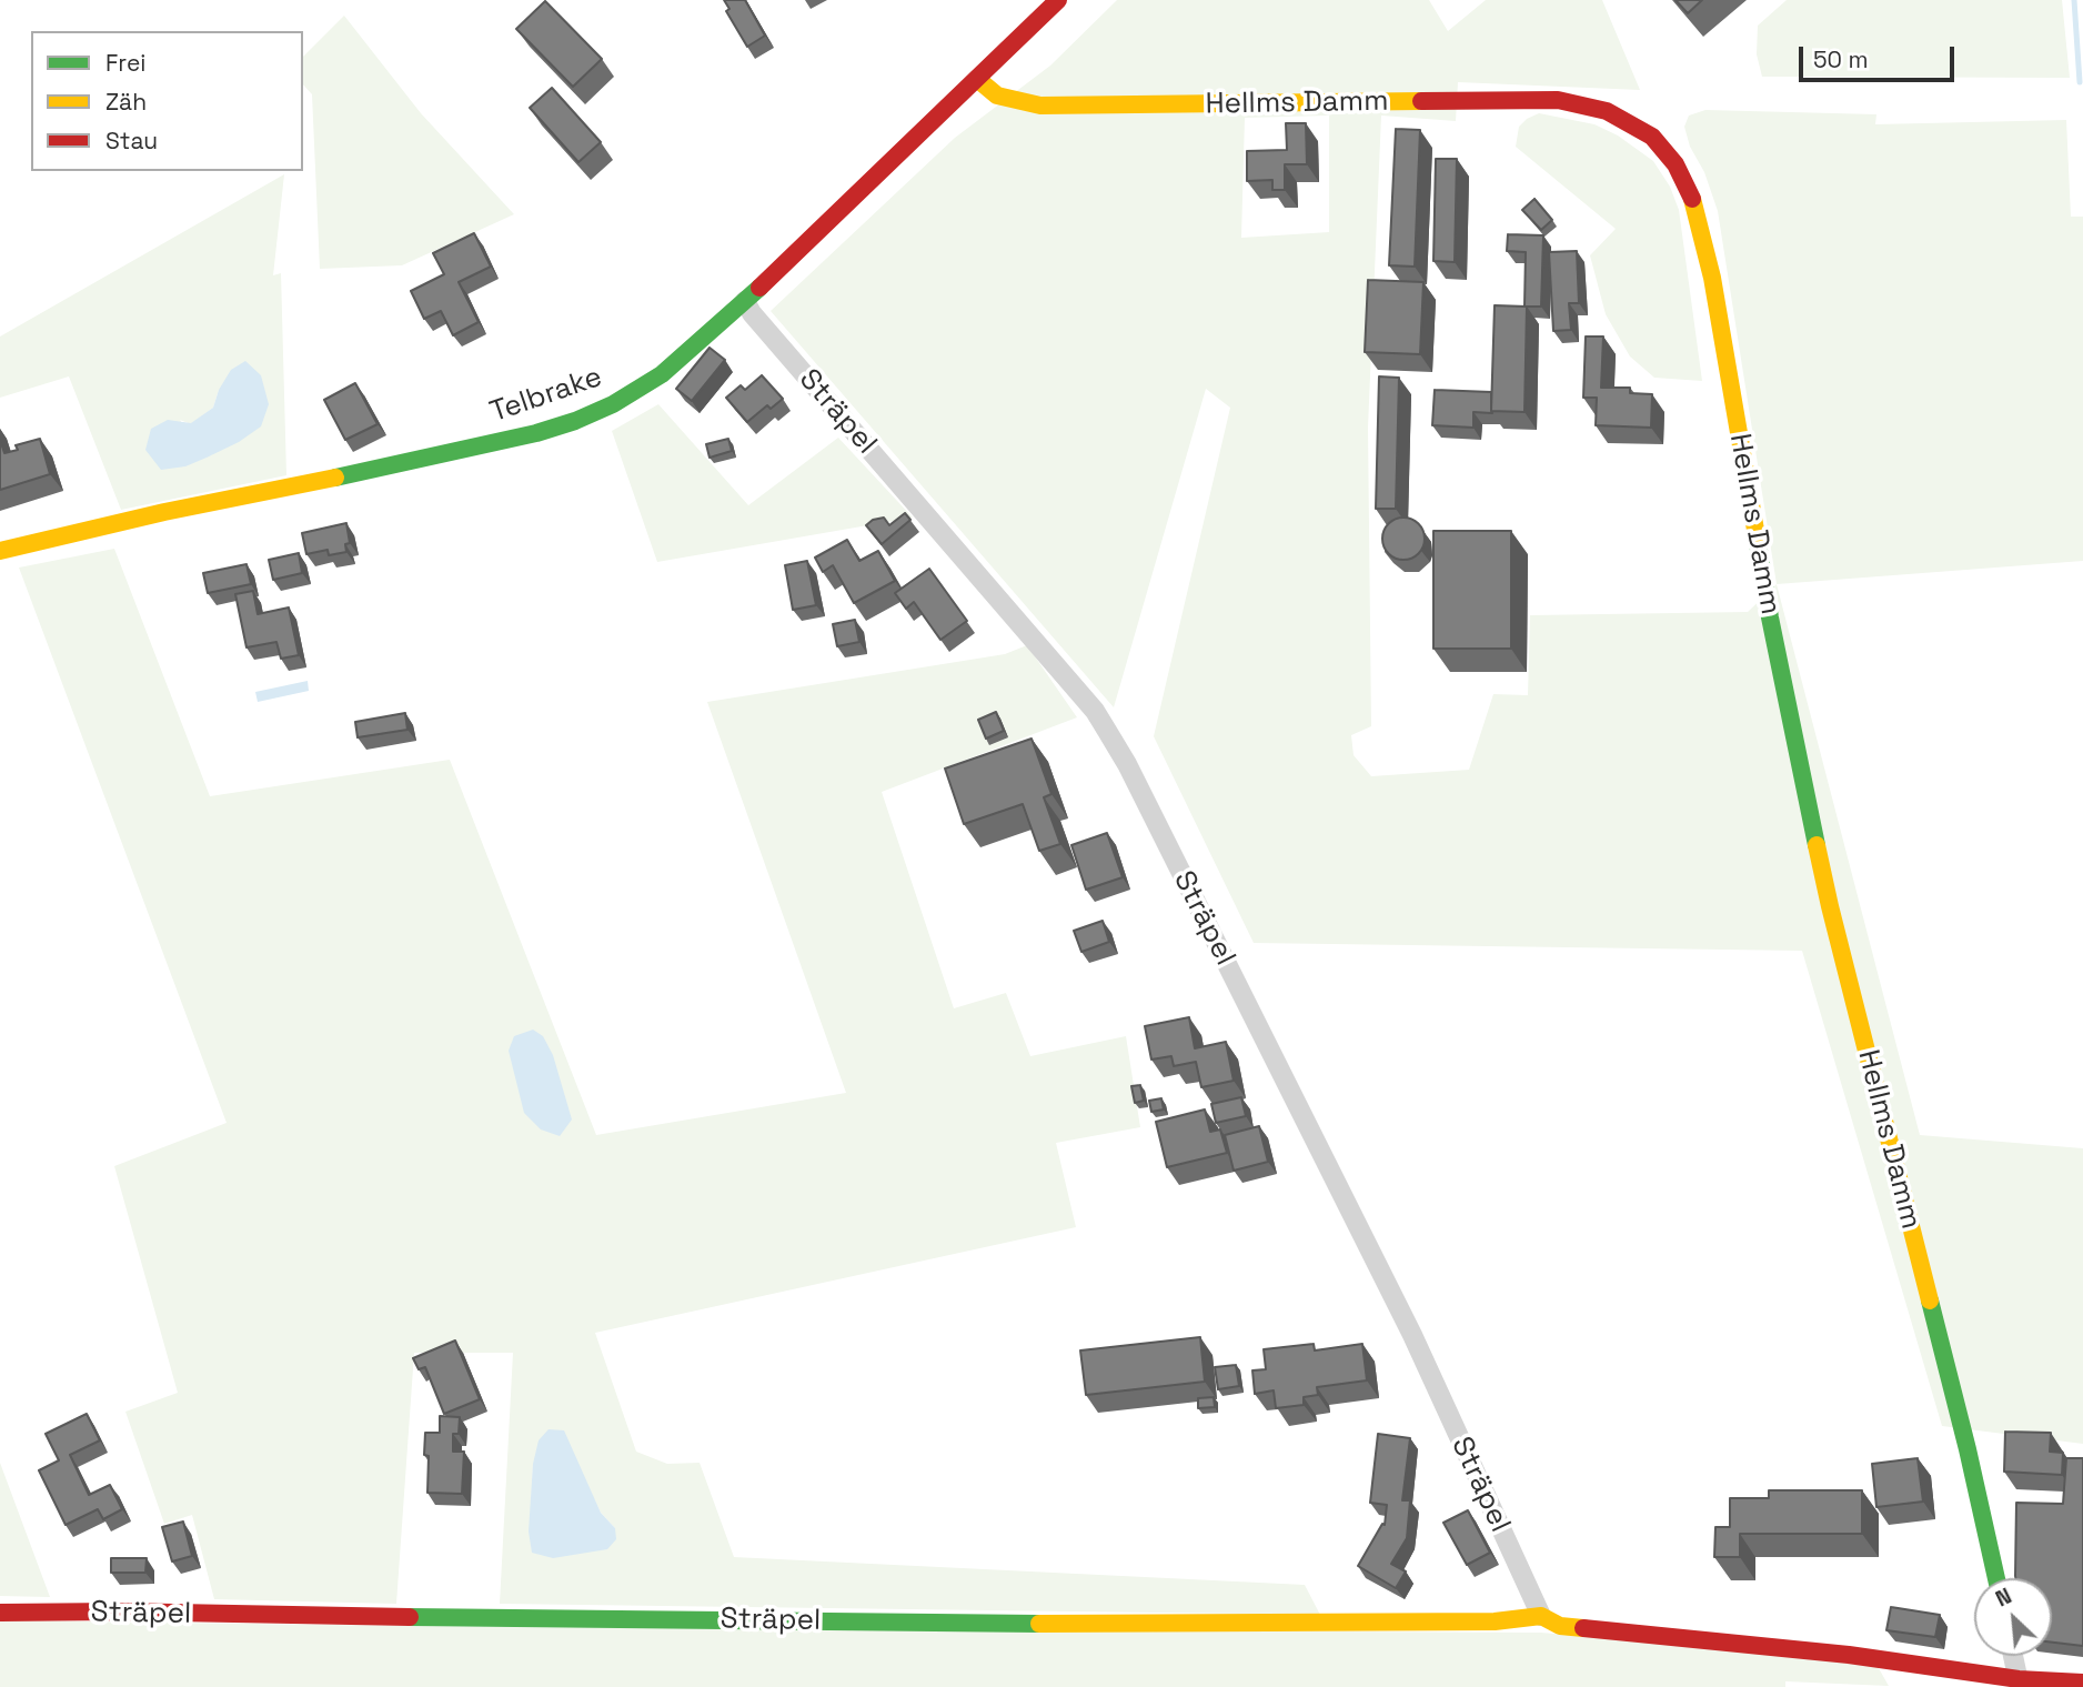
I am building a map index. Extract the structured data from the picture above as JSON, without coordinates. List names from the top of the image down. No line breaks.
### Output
{"streets":{"street":["Hellms Damm","Telbrake","Sträpel"]},"crossings":[["Hellms Damm","Telbrake"],["Telbrake","Sträpel"]],"legend":["Frei","Zäh","Stau"],"scale_bar":"50 m","north":"top left"}
